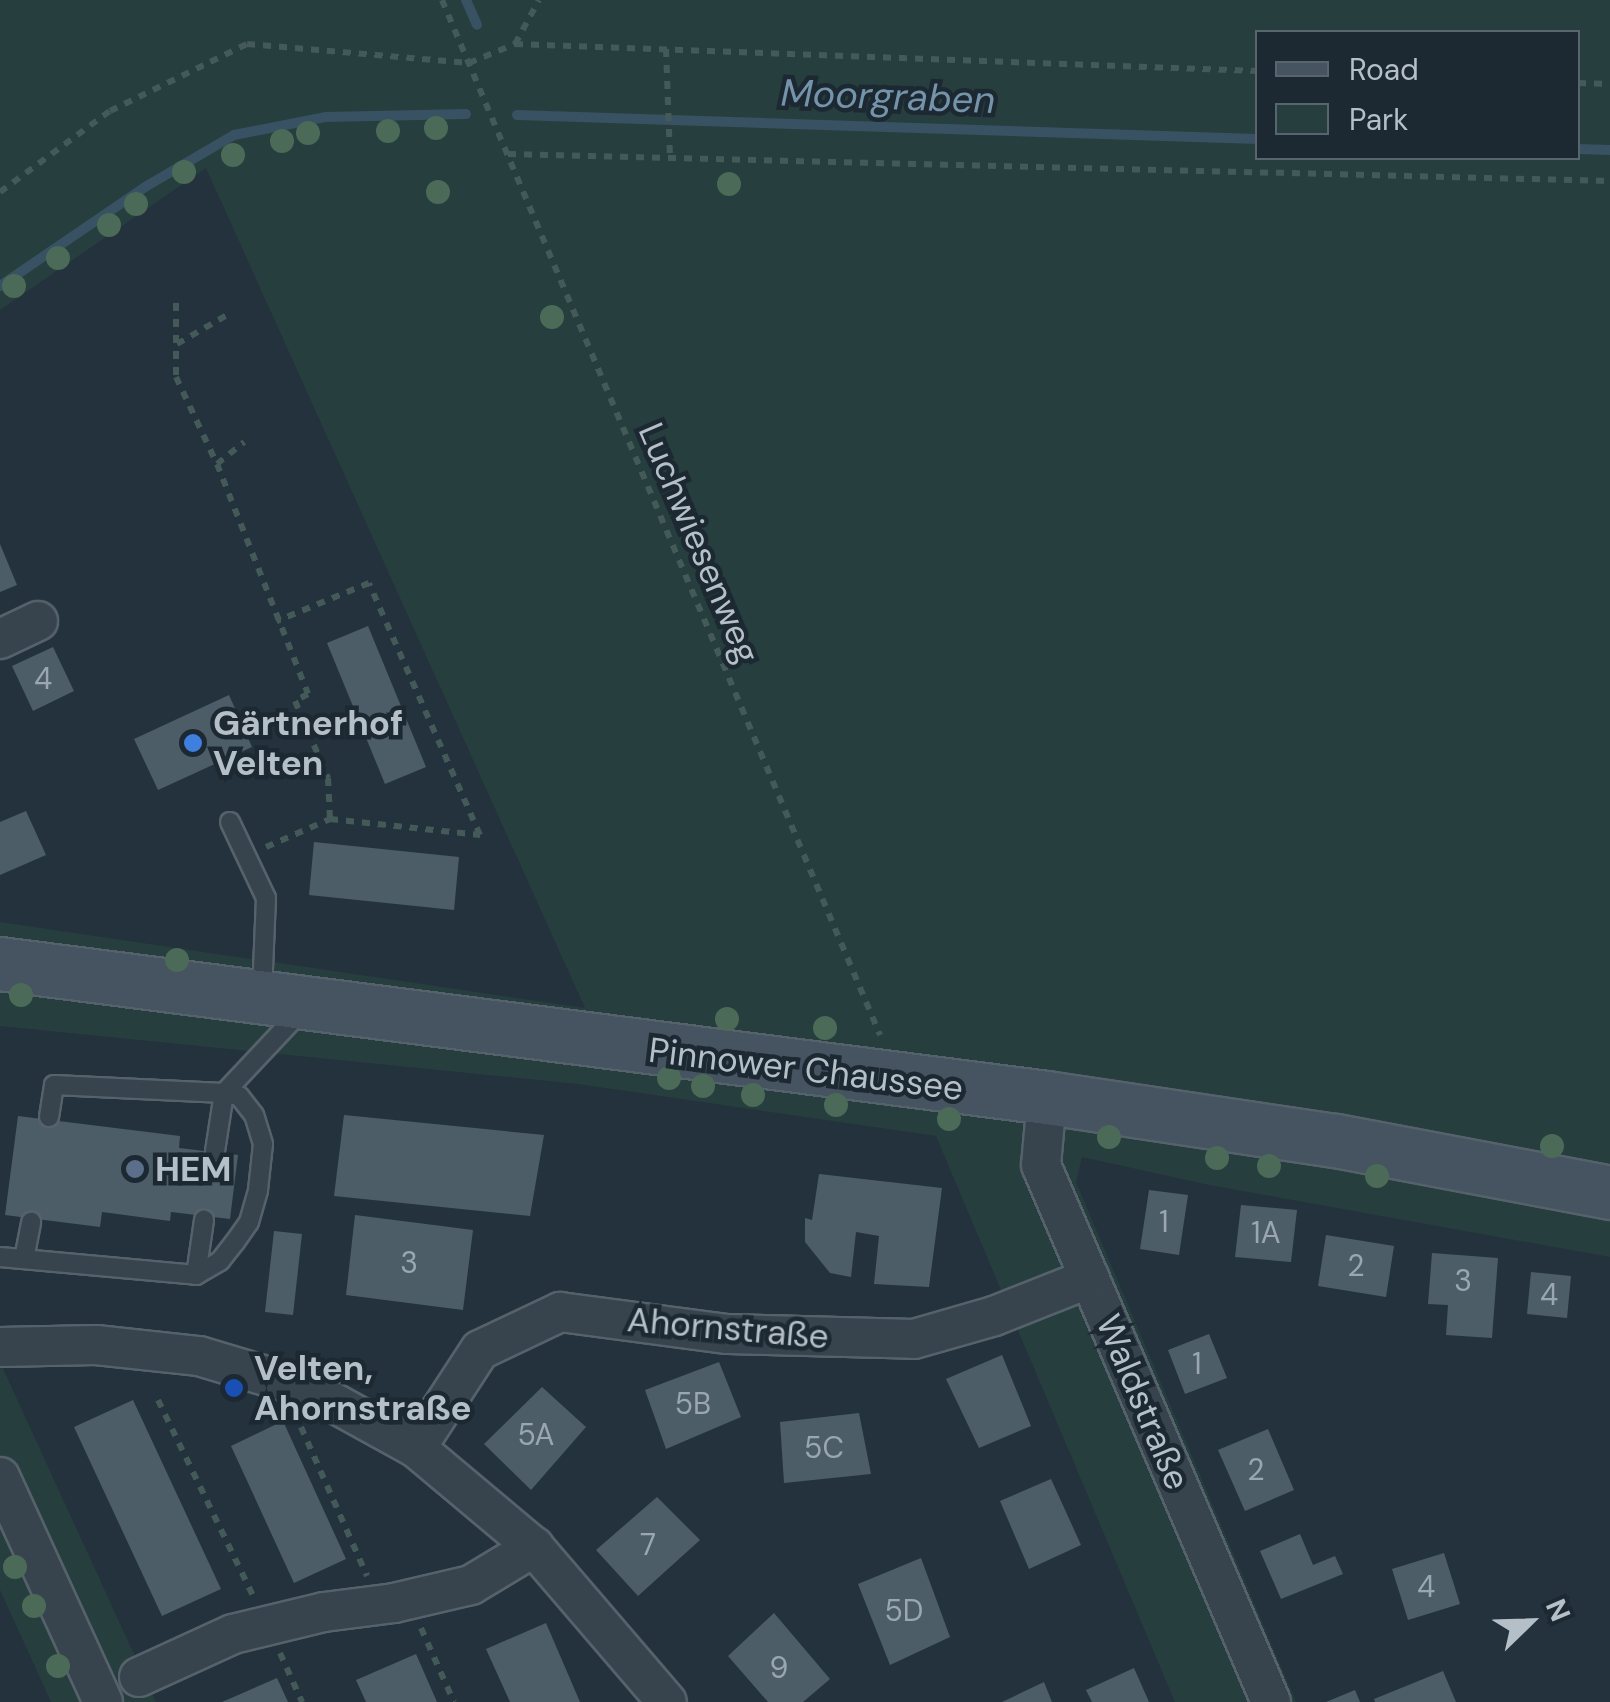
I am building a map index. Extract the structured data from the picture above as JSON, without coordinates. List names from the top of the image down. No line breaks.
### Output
{"streets":{"main road":["Pinnower Chaussee"],"street":["Ahornstraße","Waldstraße"],"path":["Luchwiesenweg"]},"crossings":[["Luchwiesenweg","Pinnower Chaussee"],["Pinnower Chaussee","Waldstraße"],["Ahornstraße","Waldstraße"]],"water":["Moorgraben"],"places":["Gärtnerhof Velten","HEM","Velten, Ahornstraße"],"house_numbers":["4","1","1A","3","2","3","4","1","5B","5A","5C","2","7","4","5D","9"],"legend":["Road","Park"],"north":"top right"}
